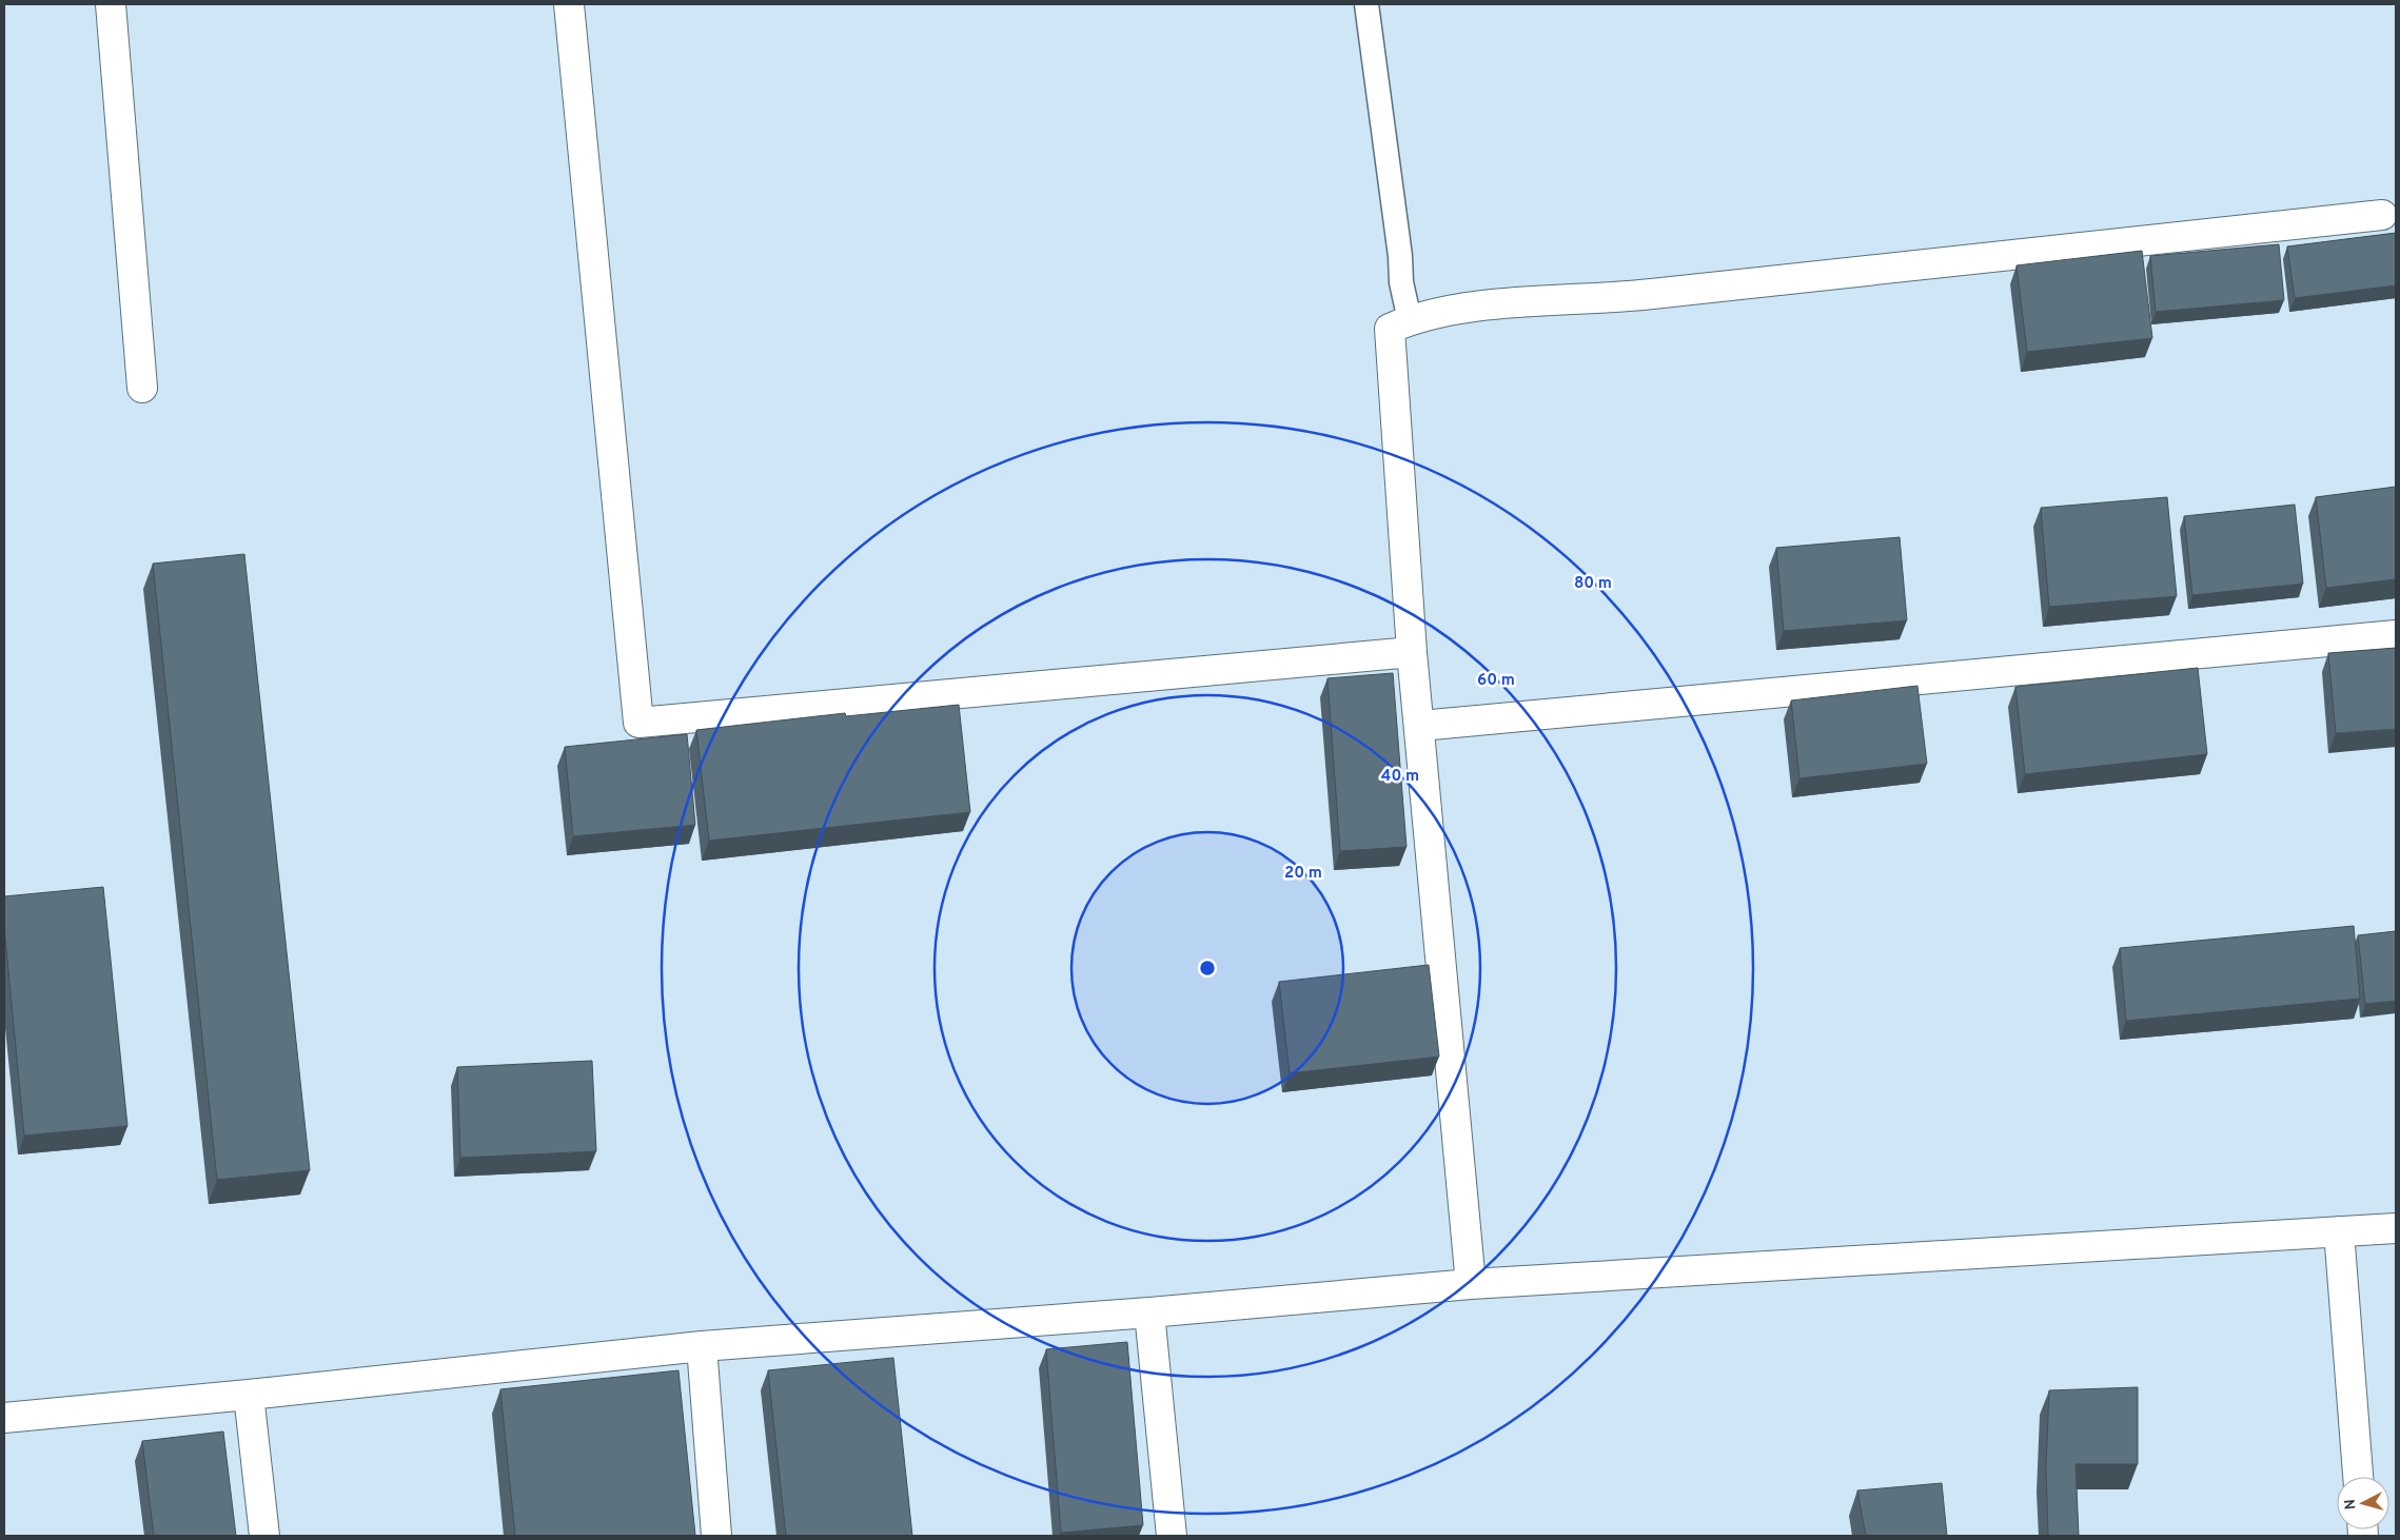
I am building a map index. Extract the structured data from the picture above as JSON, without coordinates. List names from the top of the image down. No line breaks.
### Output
{"north":"left","rings":["80 m","60 m","40 m","20 m"]}
